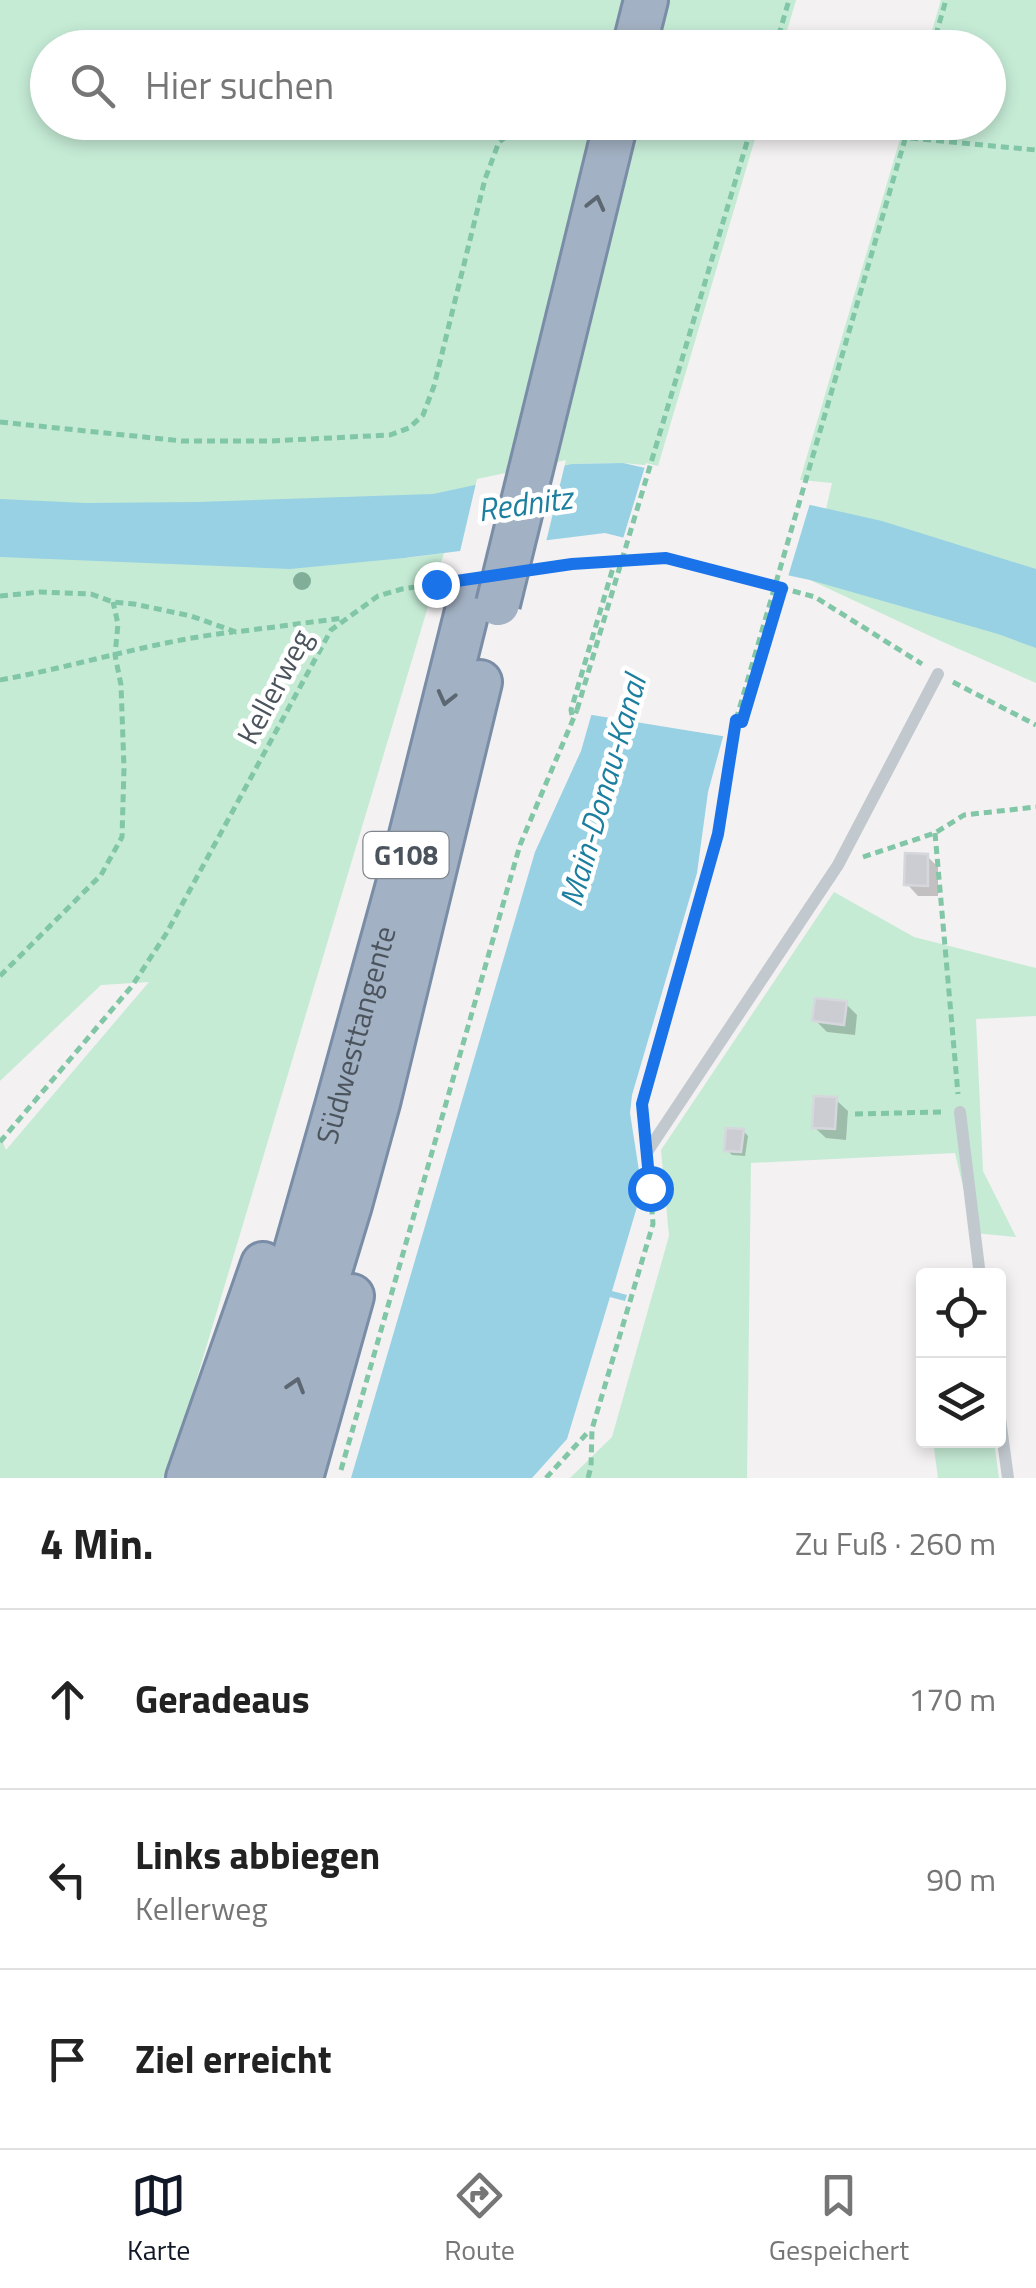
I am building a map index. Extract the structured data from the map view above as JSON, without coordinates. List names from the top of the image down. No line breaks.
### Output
{"streets":{"highway":["G108","Südwesttangente"],"path":["Kellerweg"]},"crossings":[["Kellerweg","Südwesttangente"]],"water":["Rednitz","Main-Donau-Kanal"],"page":{"search":"Hier suchen","heading":["4 Min.","Zu Fuß · 260 m"],"list":[["Geradeaus","170 m"],["Links abbiegen","Kellerweg","90 m"],"Ziel erreicht"],"nav":["Karte","Route","Gespeichert"]}}
